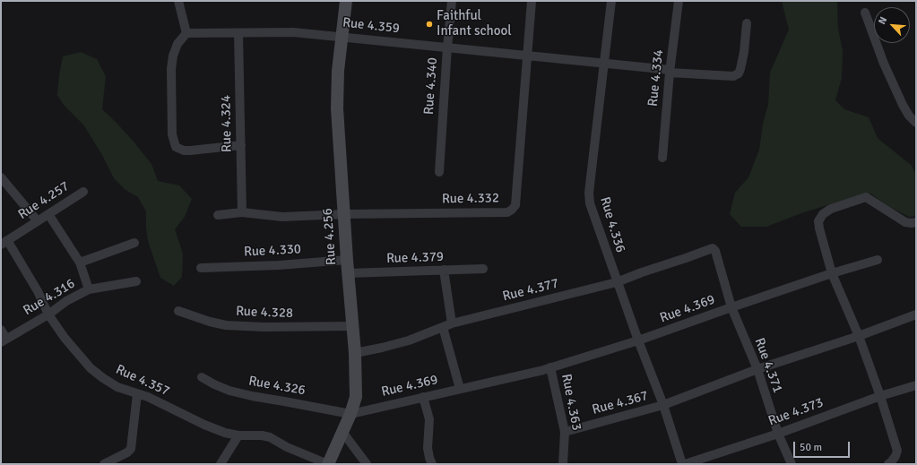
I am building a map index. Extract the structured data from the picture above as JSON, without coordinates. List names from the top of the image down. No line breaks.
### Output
{"streets":{"street":["Rue 4.359","Rue 4.334","Rue 4.340","Rue 4.324","Rue 4.332","Rue 4.257","Rue 4.336","Rue 4.256","Rue 4.330","Rue 4.379","Rue 4.377","Rue 4.316","Rue 4.369","Rue 4.328","Rue 4.371","Rue 4.357","Rue 4.326","Rue 4.363","Rue 4.367","Rue 4.373"]},"crossings":[["Rue 4.359","Rue 4.334"],["Rue 4.359","Rue 4.340"],["Rue 4.359","Rue 4.324"],["Rue 4.359","Rue 4.332"],["Rue 4.359","Rue 4.336"],["Rue 4.359","Rue 4.256"],["Rue 4.324","Rue 4.332"],["Rue 4.332","Rue 4.256"],["Rue 4.257","Rue 4.357"],["Rue 4.336","Rue 4.377"],["Rue 4.336","Rue 4.369"],["Rue 4.336","Rue 4.367"],["Rue 4.256","Rue 4.330"],["Rue 4.256","Rue 4.379"],["Rue 4.256","Rue 4.377"],["Rue 4.256","Rue 4.369"],["Rue 4.256","Rue 4.328"],["Rue 4.256","Rue 4.357"],["Rue 4.256","Rue 4.326"],["Rue 4.377","Rue 4.371"],["Rue 4.316","Rue 4.357"],["Rue 4.369","Rue 4.371"],["Rue 4.369","Rue 4.326"],["Rue 4.369","Rue 4.363"],["Rue 4.371","Rue 4.373"],["Rue 4.363","Rue 4.367"]],"places":["Faithful Infant school"],"scale_bar":"50 m","north":"top left"}
